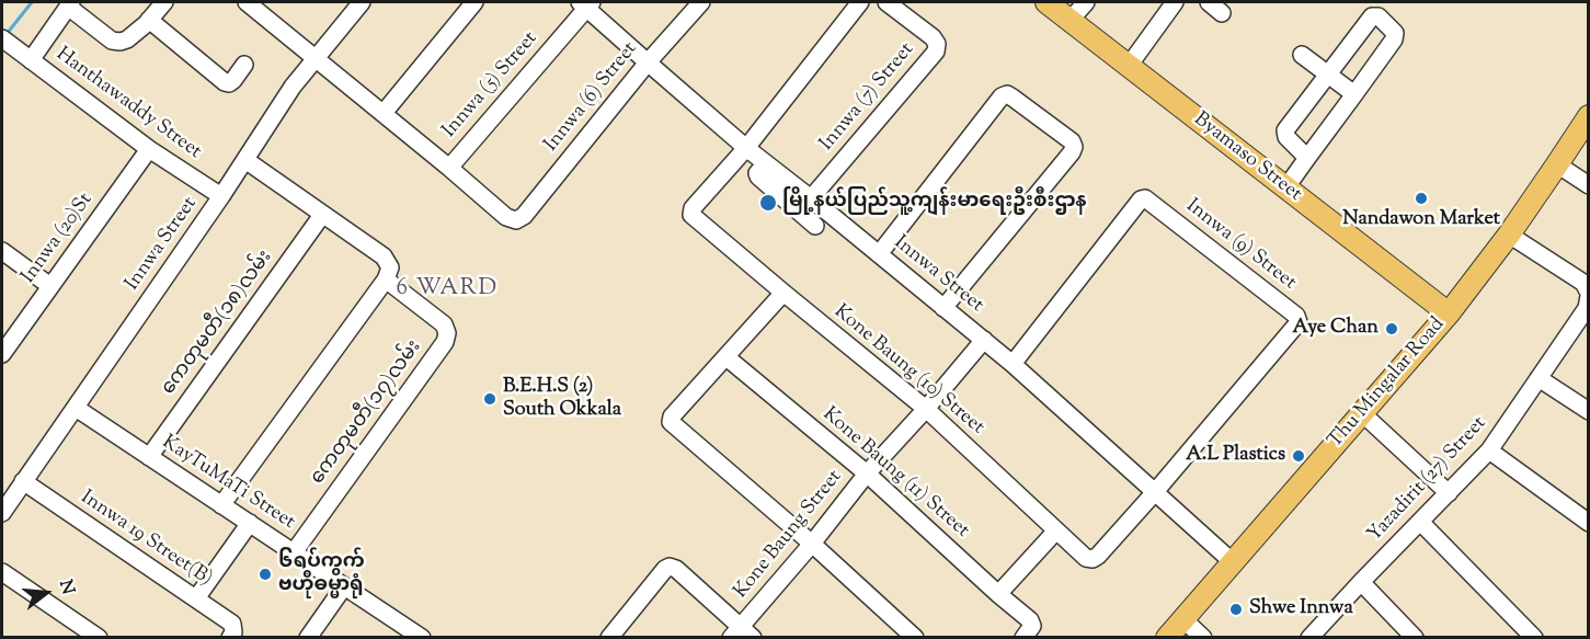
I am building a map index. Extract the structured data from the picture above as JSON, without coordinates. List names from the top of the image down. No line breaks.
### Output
{"streets":{"main road":["Byamaso Street","Thu Mingalar Road"],"street":["Innwa (5) Street","Innwa (6) Street","Innwa (7) Street","Hanthawaddy Street","Innwa (20)St","Innwa Street","Innwa (9) Street","ကေတုမတီ(၁၈)လမ်း","Kone Baung (10) Street","ကေတုမတီ(၁၇)လမ်း","Kone Baung (11) Street","Yazadirit (27) Street","KayTuMaTi Street","Kone Baung Street","Innwa 19 Street(B)"]},"crossings":[["Innwa (5) Street","Innwa (6) Street"],["Innwa (5) Street","Innwa Street"],["Innwa (6) Street","Innwa Street"],["Innwa (7) Street","Innwa Street"],["Hanthawaddy Street","Innwa (20)St"],["Hanthawaddy Street","Innwa Street"],["Byamaso Street","Thu Mingalar Road"],["Innwa Street","Innwa (9) Street"],["Innwa Street","Kone Baung (10) Street"],["Innwa Street","Thu Mingalar Road"],["Innwa Street","KayTuMaTi Street"],["Innwa Street","Kone Baung Street"],["Innwa Street","Innwa 19 Street(B)"],["Innwa (9) Street","Kone Baung (10) Street"],["ကေတုမတီ(၁၈)လမ်း","KayTuMaTi Street"],["Kone Baung (10) Street","Kone Baung Street"],["Thu Mingalar Road","Yazadirit (27) Street"],["ကေတုမတီ(၁၇)လမ်း","KayTuMaTi Street"],["Kone Baung (11) Street","Kone Baung Street"]],"districts":["6 WARD"],"places":["Nandawon Market","မြို့နယ်ပြည်သူ့ကျန်းမာရေးဦးစီးဌာန","Aye Chan","B.E.H.S (2) South Okkala","A.L Plastics","၆ရပ်ကွက် ဗဟိုဓမ္မာရုံ","Shwe Innwa"],"north":"right"}
